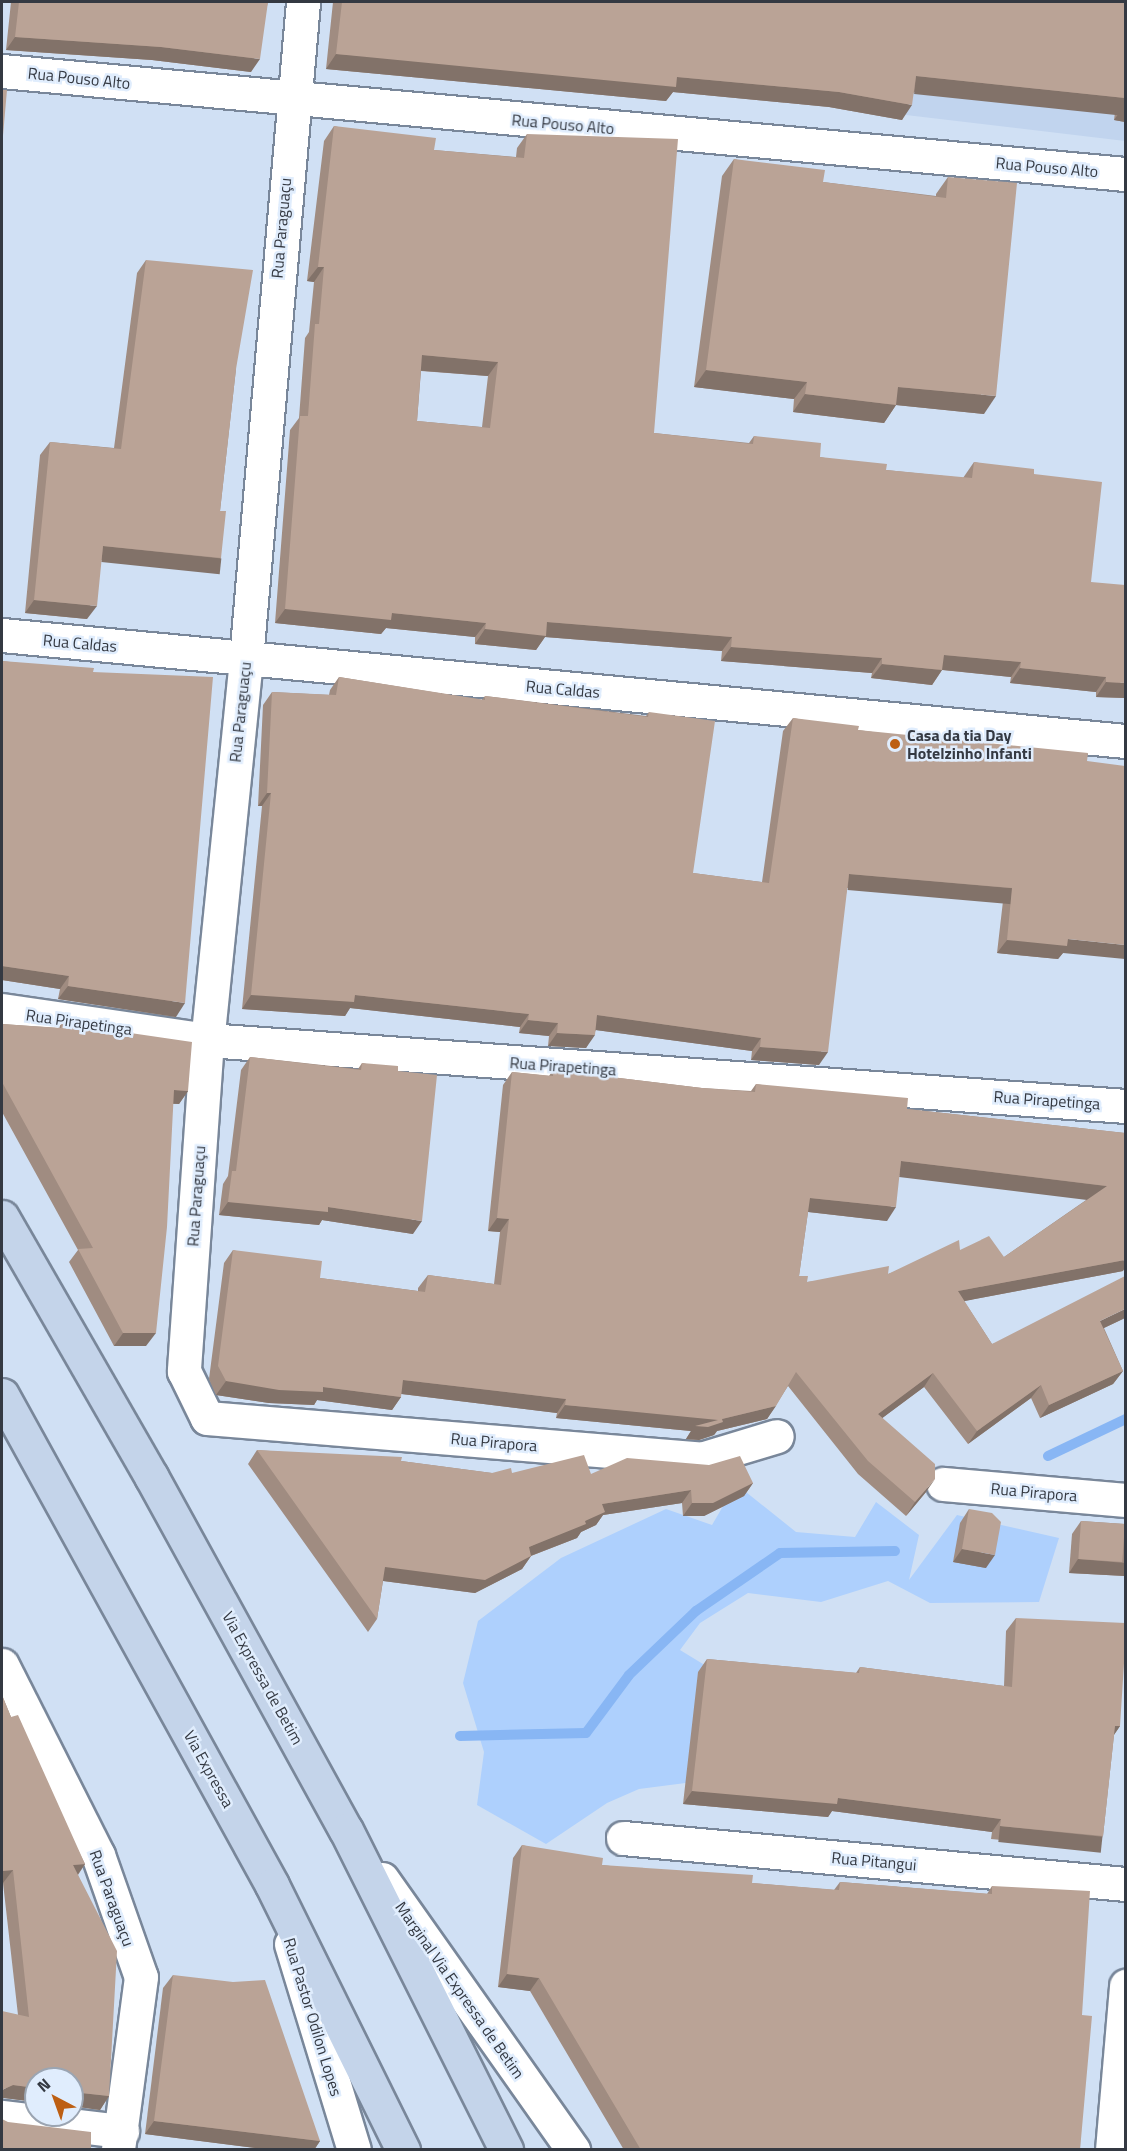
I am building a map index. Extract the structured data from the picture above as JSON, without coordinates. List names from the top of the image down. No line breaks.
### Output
{"streets":{"highway":["Via Expressa de Betim","Via Expressa"],"street":["Rua Pouso Alto","Rua Paraguaçu","Rua Caldas","Rua Pirapetinga","Rua Pirapora","Rua Pitangui","Marginal Via Expressa de Betim","Rua Pastor Odilon Lopes"]},"crossings":[["Rua Pouso Alto","Rua Paraguaçu"],["Rua Paraguaçu","Rua Caldas"],["Rua Paraguaçu","Rua Pirapetinga"],["Rua Paraguaçu","Rua Pirapora"],["Via Expressa de Betim","Marginal Via Expressa de Betim"],["Via Expressa","Rua Pastor Odilon Lopes"]],"places":["Casa da tia Day Hotelzinho Infanti"],"north":"top left"}
